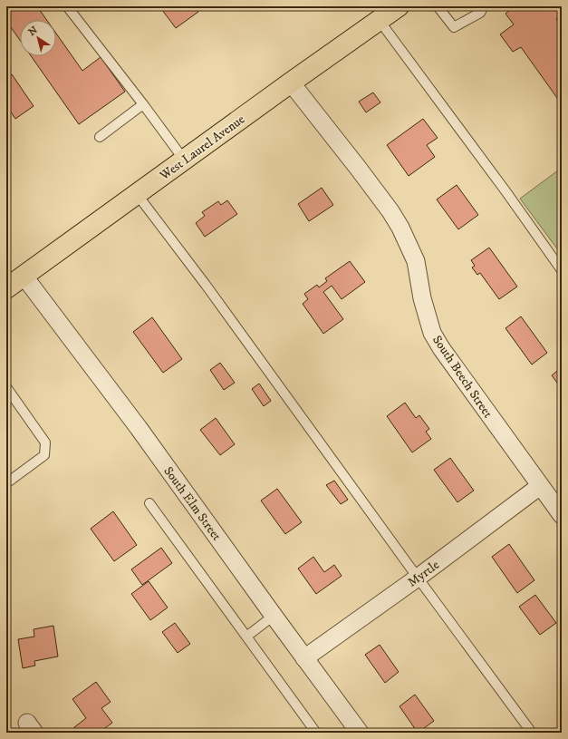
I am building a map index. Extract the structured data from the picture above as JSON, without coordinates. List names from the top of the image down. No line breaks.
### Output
{"streets":{"main road":["West Laurel Avenue"],"street":["South Beech Street","South Elm Street","Myrtle"]},"crossings":[["West Laurel Avenue","South Beech Street"],["West Laurel Avenue","South Elm Street"],["South Beech Street","Myrtle"],["South Elm Street","Myrtle"]],"north":"top left"}
